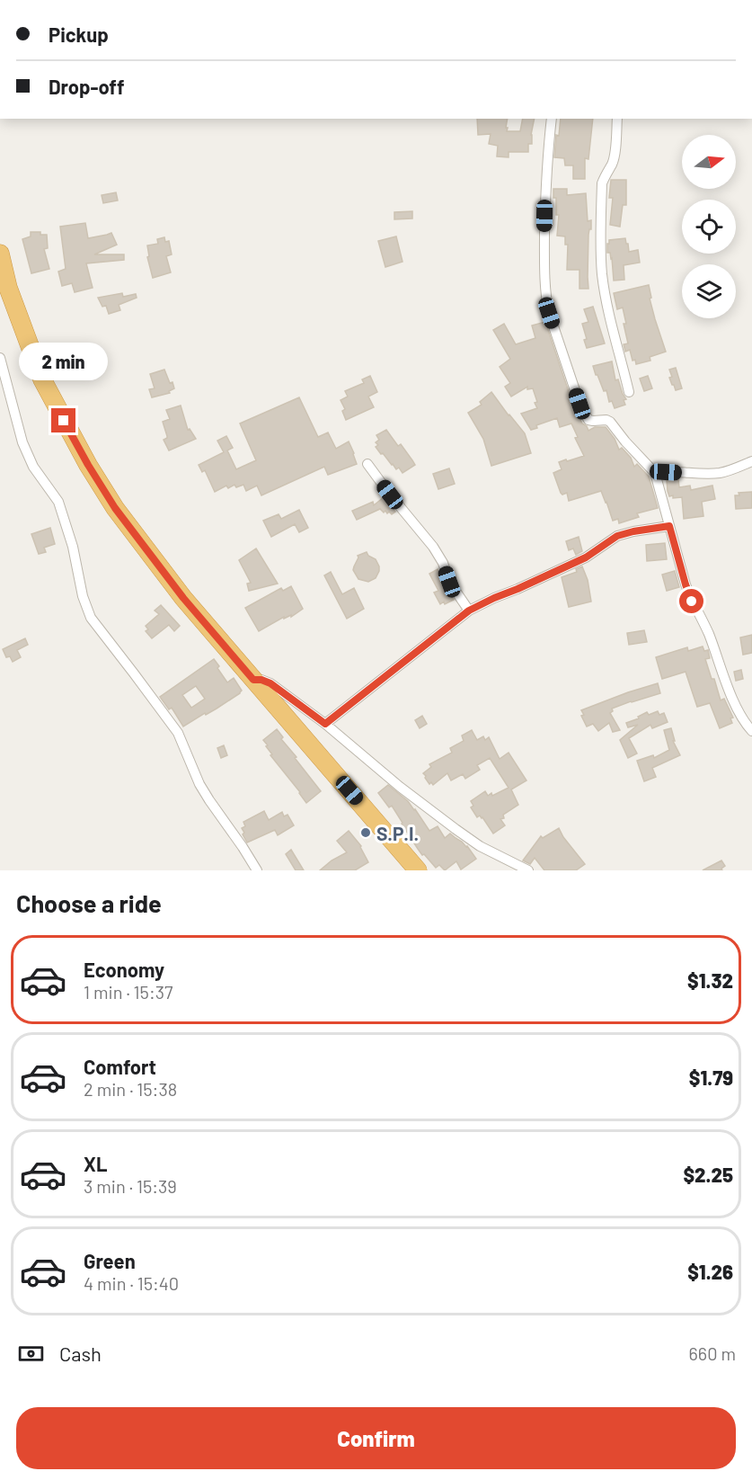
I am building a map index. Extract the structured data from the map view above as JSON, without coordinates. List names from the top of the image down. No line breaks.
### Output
{"places":["S.P.I."],"north":"right","page":{"banner":["Pickup","Drop-off"],"bubble":"2 min","heading":"Choose a ride","list":[{"name":"Economy","note":"1 min · 15:37","value":"$1.32"},{"name":"Comfort","note":"2 min · 15:38","value":"$1.79"},{"name":"XL","note":"3 min · 15:39","value":"$2.25"},{"name":"Green","note":"4 min · 15:40","value":"$1.26"}],"pay":["Cash","660 m"],"buttons":"Confirm"}}
